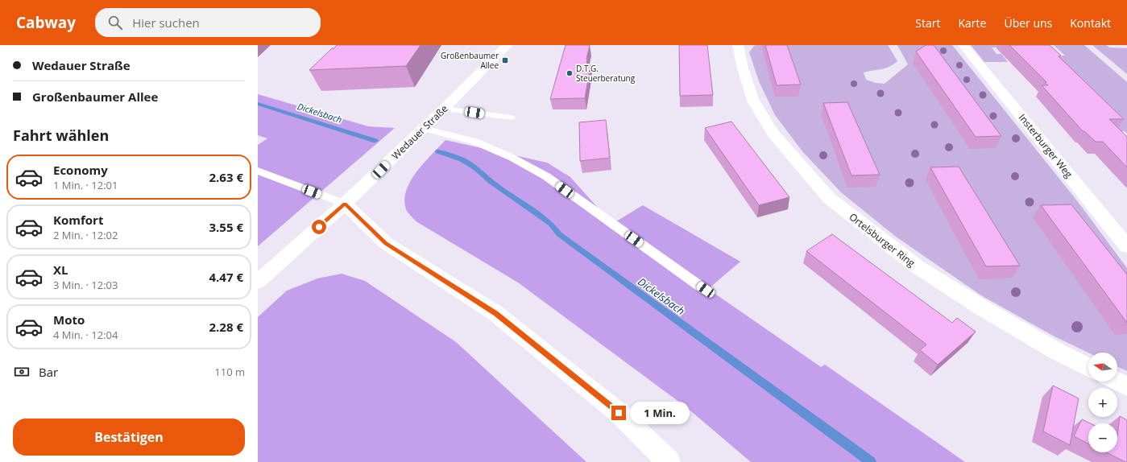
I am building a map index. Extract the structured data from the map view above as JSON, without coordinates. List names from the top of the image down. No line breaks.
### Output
{"streets":{"street":["Wedauer Straße","Insterburger Weg","Ortelsburger Ring"]},"water":["Dickelsbach"],"places":{"transit":["Großenbaumer Allee"],"other":["D.T.G. Steuerberatung"]},"north":"left","page":{"header":"Cabway","search":"Hier suchen","nav":["Start","Karte","Über uns","Kontakt"],"banner":["Wedauer Straße","Großenbaumer Allee"],"heading":"Fahrt wählen","list":[{"name":"Economy","note":"1 Min. · 12:01","value":"2.63 €"},{"name":"Komfort","note":"2 Min. · 12:02","value":"3.55 €"},{"name":"XL","note":"3 Min. · 12:03","value":"4.47 €"},{"name":"Moto","note":"4 Min. · 12:04","value":"2.28 €"}],"map_buttons":["+","−"],"pay":["Bar","110 m"],"bubble":"1 Min.","buttons":"Bestätigen"}}
